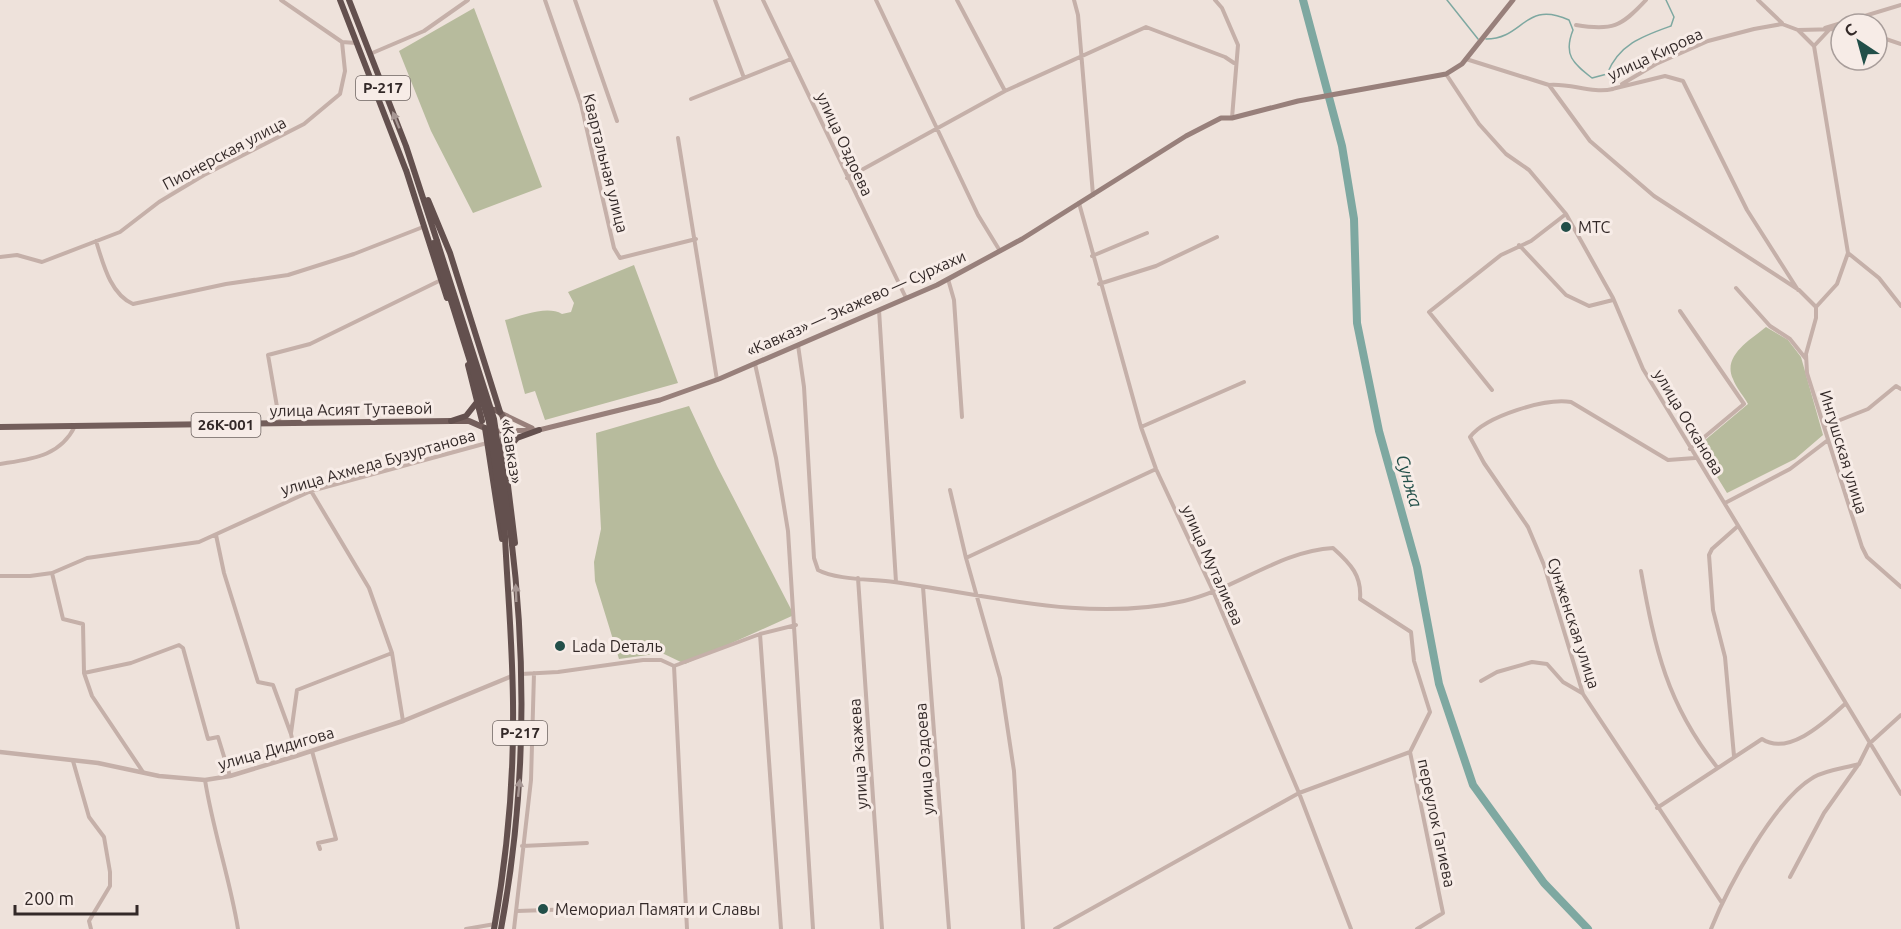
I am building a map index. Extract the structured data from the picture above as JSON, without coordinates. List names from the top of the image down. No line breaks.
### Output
{"streets":{"highway":["Р-217","«Кавказ»"],"main road":["«Кавказ» — Экажево — Сурхахи","улица Асият Тутаевой","26К-001"],"street":["улица Кирова","улица Оздоева","Пионерская улица","Квартальная улица","улица Осканова","Ингушская улица","улица Ахмеда Бузуртанова","улица Муталиева","Сунженская улица","улица Дидигова","улица Экажева","переулок Гагиева"]},"crossings":[["Р-217","«Кавказ»"],["улица Оздоева","«Кавказ» — Экажево — Сурхахи"],["«Кавказ» — Экажево — Сурхахи","улица Асият Тутаевой"],["«Кавказ» — Экажево — Сурхахи","улица Осканова"],["«Кавказ» — Экажево — Сурхахи","«Кавказ»"],["«Кавказ» — Экажево — Сурхахи","улица Муталиева"],["улица Асият Тутаевой","«Кавказ»"],["улица Осканова","Сунженская улица"],["«Кавказ»","улица Ахмеда Бузуртанова"],["«Кавказ»","улица Дидигова"],["улица Муталиева","переулок Гагиева"]],"water":["Сунжа"],"places":["МТС","Lada Dеталь","Мемориал Памяти и Славы"],"scale_bar":"200 m","north":"top left"}
